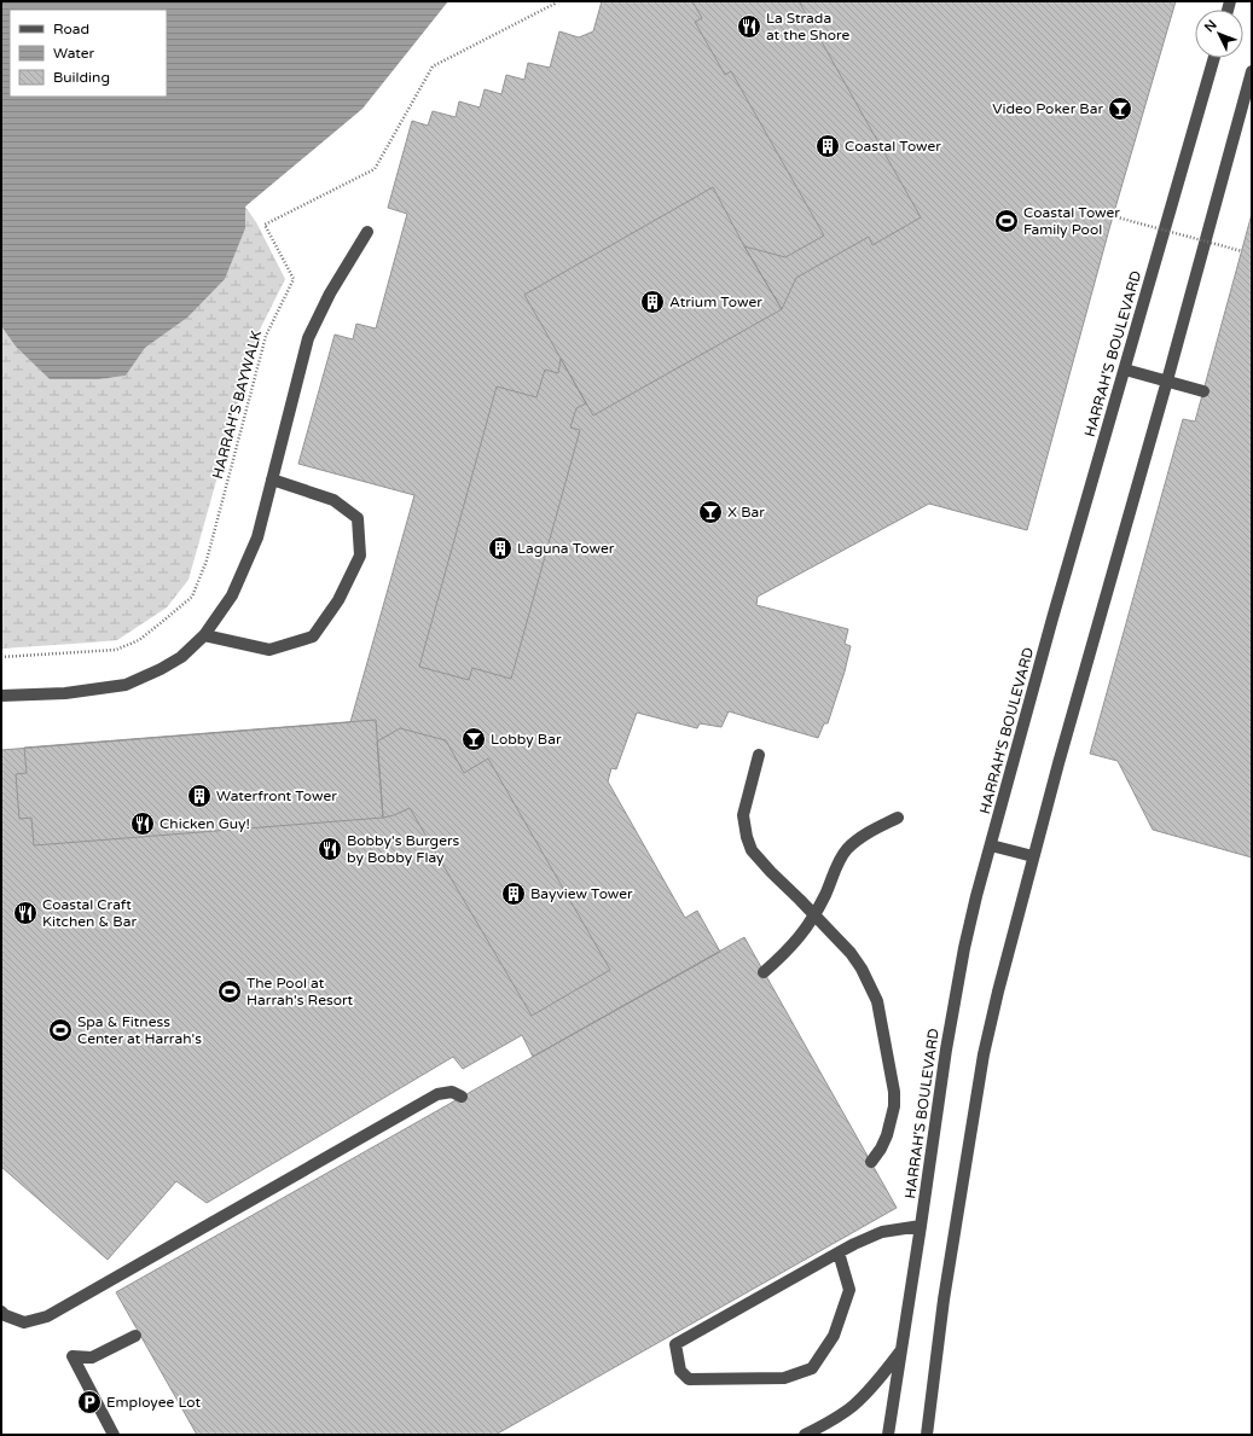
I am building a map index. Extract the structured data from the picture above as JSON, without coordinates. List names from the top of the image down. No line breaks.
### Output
{"streets":{"street":["HARRAH'S BOULEVARD"],"path":["HARRAH'S BAYWALK"]},"places":{"restaurant":["La Strada at the Shore","Chicken Guy!","Bobby's Burgers by Bobby Flay","Coastal Craft Kitchen & Bar"],"bar":["Video Poker Bar","X Bar","Lobby Bar"],"building":["Coastal Tower","Atrium Tower","Laguna Tower","Waterfront Tower","Bayview Tower"],"sports":["Coastal Tower Family Pool","The Pool at Harrah's Resort","Spa & Fitness Center at Harrah's"],"parking":["Employee Lot"]},"legend":["Road","Water","Building"],"north":"top left"}
